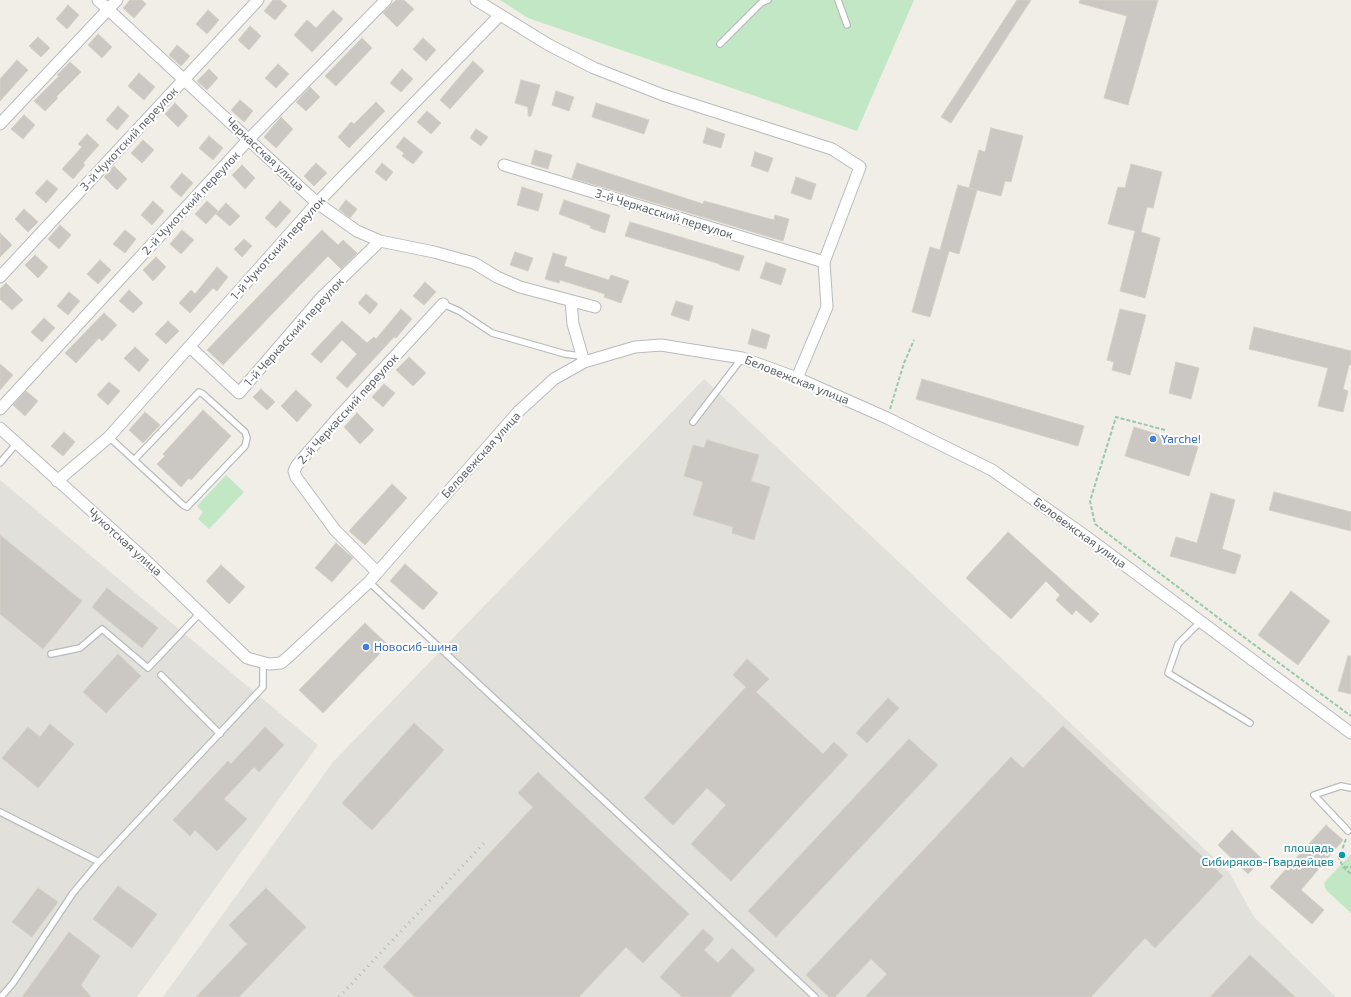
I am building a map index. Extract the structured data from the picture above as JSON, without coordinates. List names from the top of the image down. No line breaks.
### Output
{"streets":{"street":["3-й Чукотский переулок","Черкасская улица","2-й Чукотский переулок","3-й Черкасский переулок","1-й Чукотский переулок","1-й Черкасский переулок","Беловежская улица","2-й Черкасский переулок","Чукотская улица"]},"crossings":[["3-й Чукотский переулок","Черкасская улица"],["Черкасская улица","2-й Чукотский переулок"],["Черкасская улица","1-й Чукотский переулок"],["Черкасская улица","1-й Черкасский переулок"],["1-й Чукотский переулок","1-й Черкасский переулок"],["1-й Чукотский переулок","Чукотская улица"],["Беловежская улица","2-й Черкасский переулок"],["Беловежская улица","Чукотская улица"]],"places":["Yarche!","Новосиб-шина","площадь Сибиряков-Гвардейцев"]}
